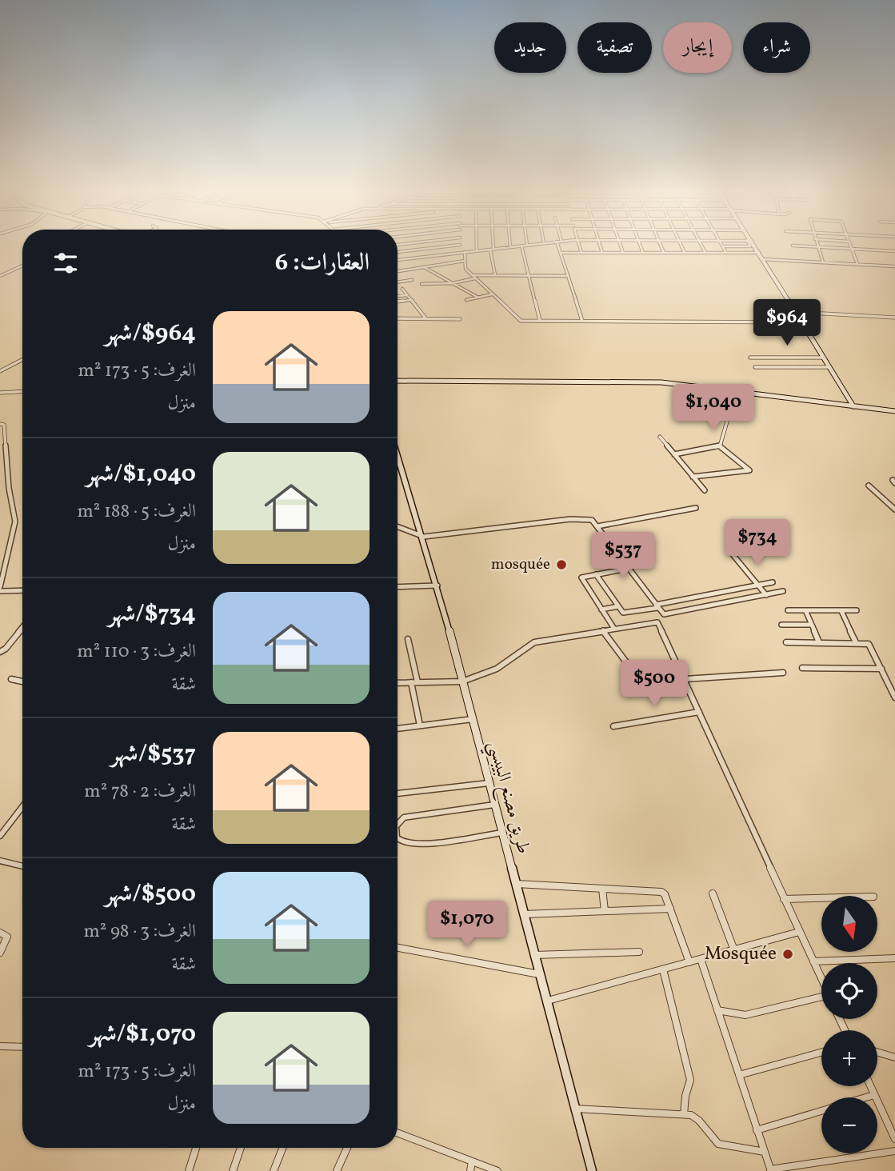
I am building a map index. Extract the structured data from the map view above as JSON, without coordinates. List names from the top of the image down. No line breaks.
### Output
{"streets":{"street":["طريق مصنع البيبسي"]},"places":["mosquée","Mosquée"],"north":"bottom","page":{"chip":["شراء","إيجار","تصفية","جديد"],"heading":"العقارات: 6","list":[{"name":"$964/شهر","note":"الغرف: 5 · 173 m² · منزل"},{"name":"$1,040/شهر","note":"الغرف: 5 · 188 m² · منزل"},{"name":"$734/شهر","note":"الغرف: 3 · 110 m² · شقة"},{"name":"$537/شهر","note":"الغرف: 2 · 78 m² · شقة"},{"name":"$500/شهر","note":"الغرف: 3 · 98 m² · شقة"},{"name":"$1,070/شهر","note":"الغرف: 5 · 173 m² · منزل"}],"price":["$964","$1,040","$734","$537","$500","$1,070"],"map_buttons":["+","−"]}}
